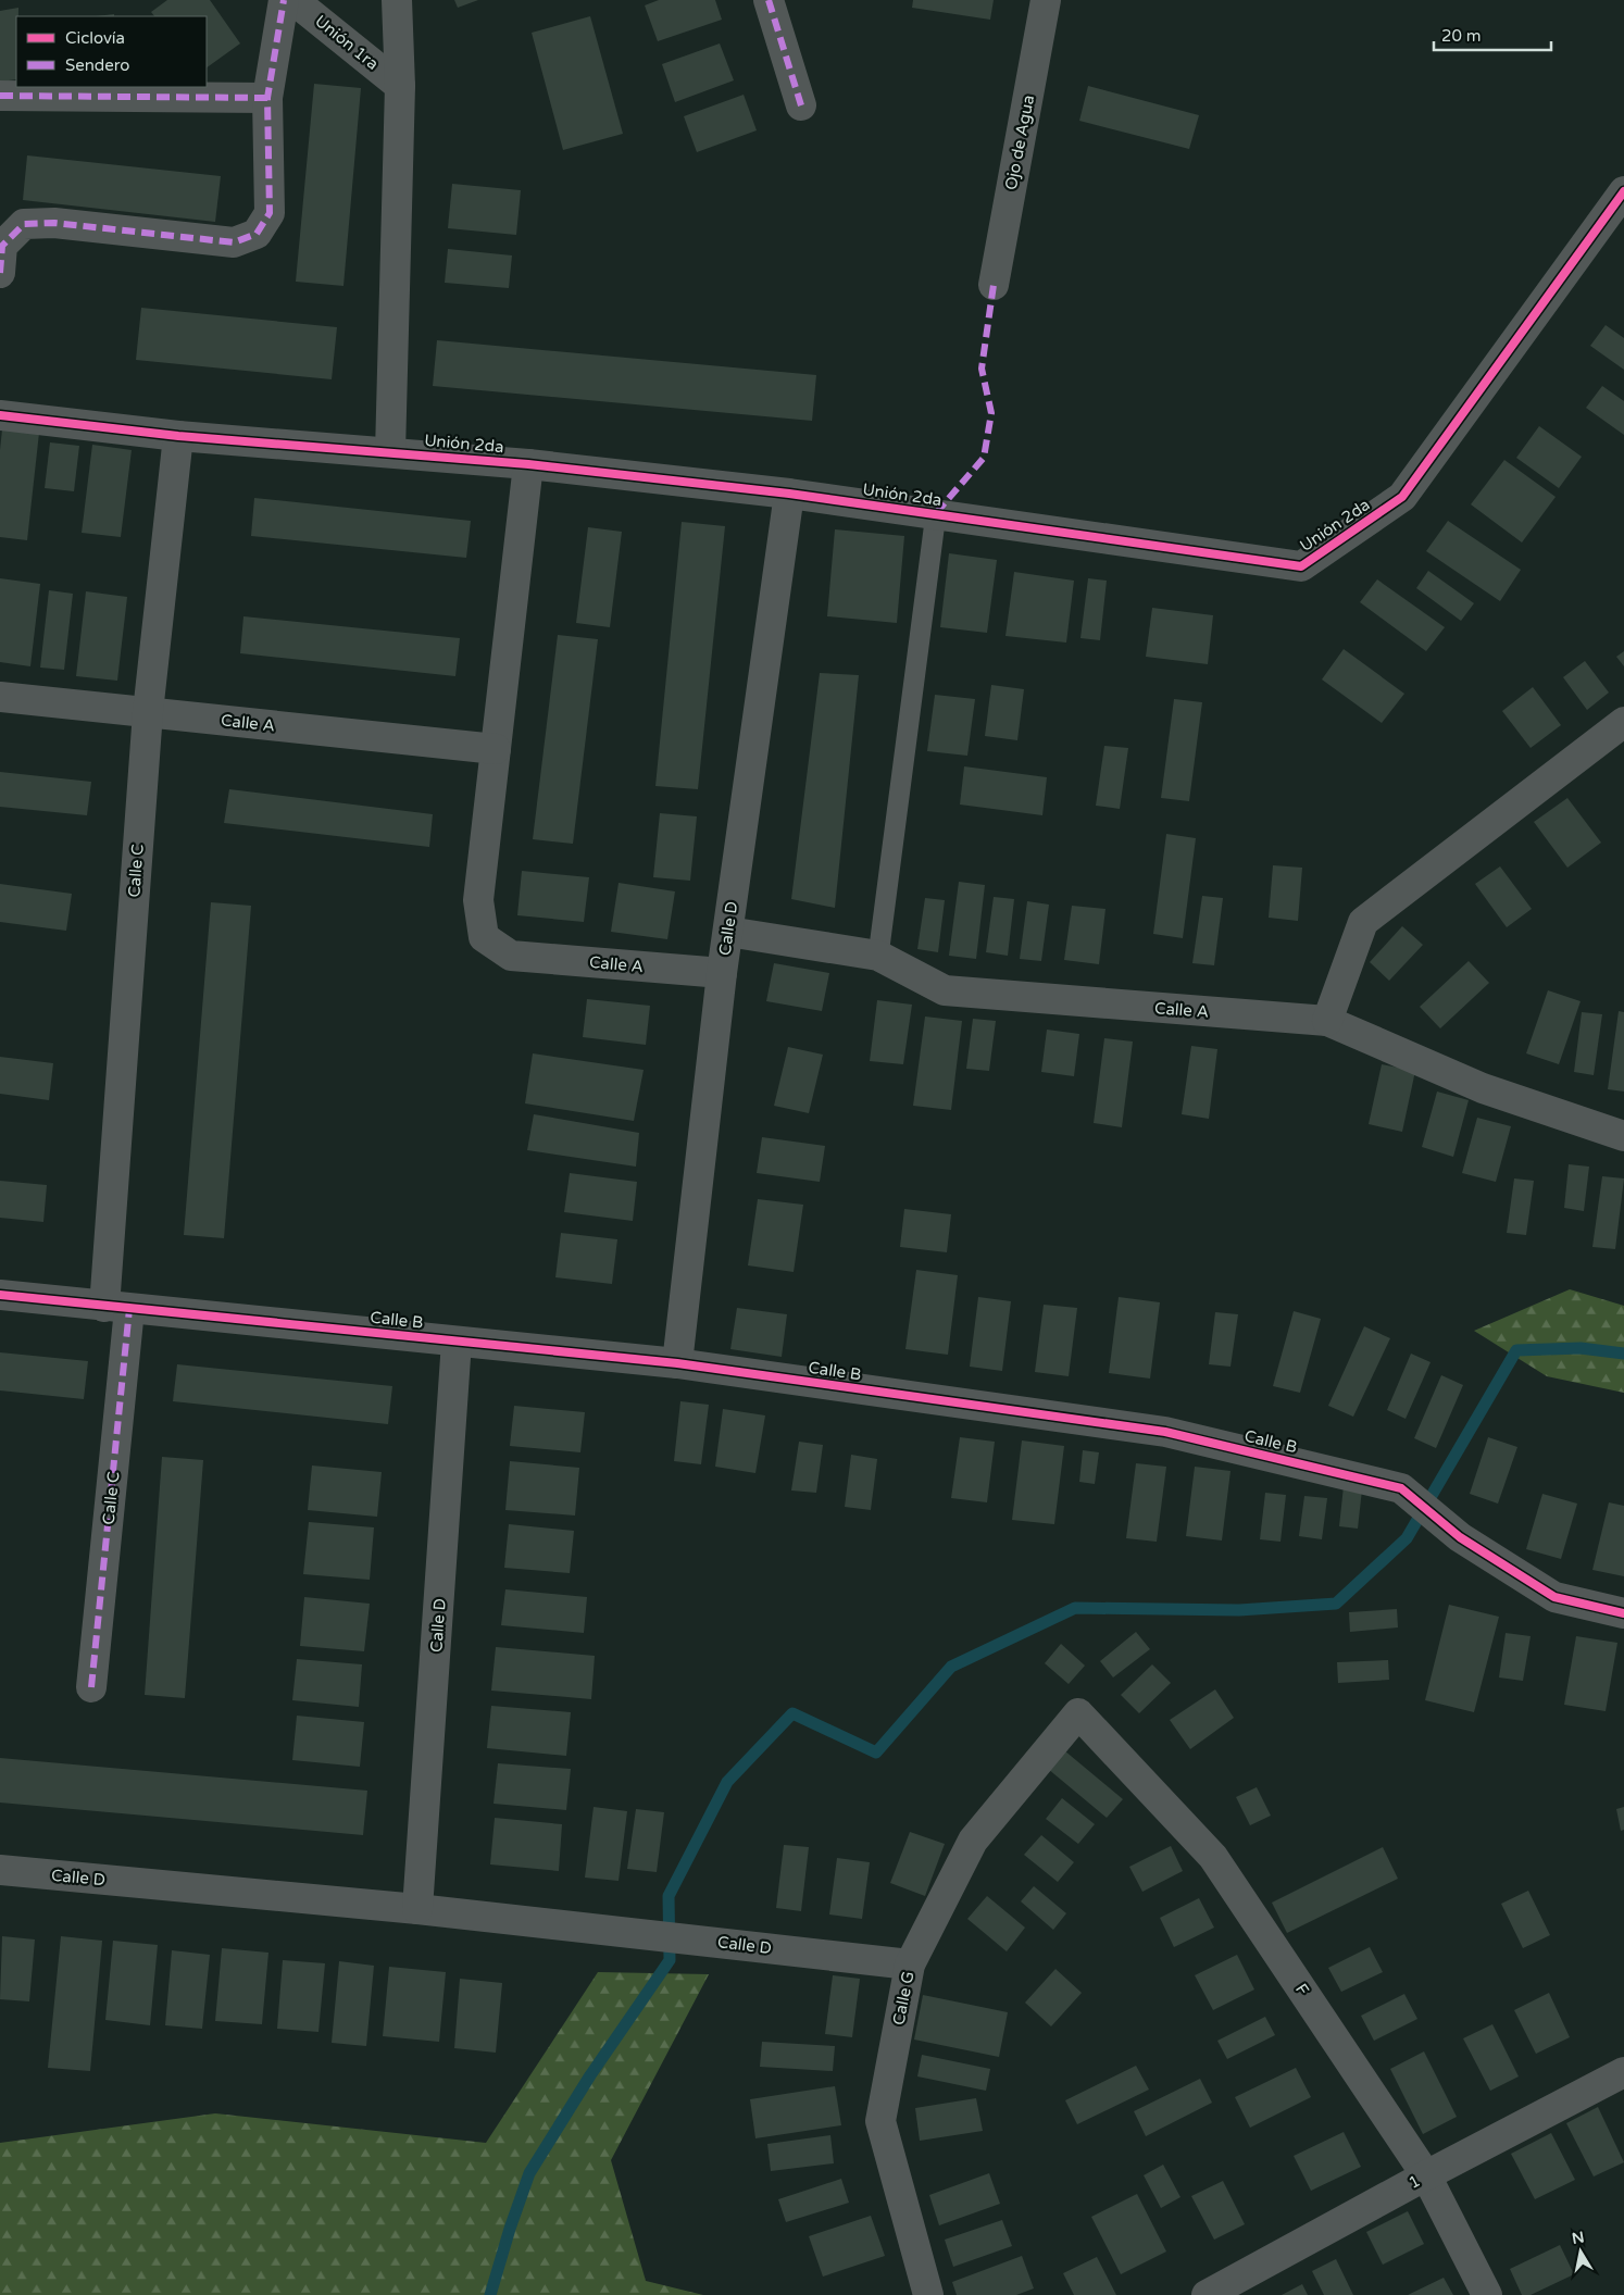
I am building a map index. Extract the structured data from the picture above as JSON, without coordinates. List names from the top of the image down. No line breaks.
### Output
{"streets":{"street":["Unión 1ra","Ojo de Agua","Unión 2da","Calle A","Calle C","Calle D","Calle B","F","Calle G","1"]},"crossings":[["Unión 2da","Calle C"],["Unión 2da","Calle D"],["Calle A","Calle C"],["Calle A","Calle D"],["Calle C","Calle B"],["Calle D","Calle B"],["Calle D","Calle G"],["F","Calle G"],["F","1"]],"legend":["Ciclovía","Sendero"],"scale_bar":"20 m","north":"top"}
